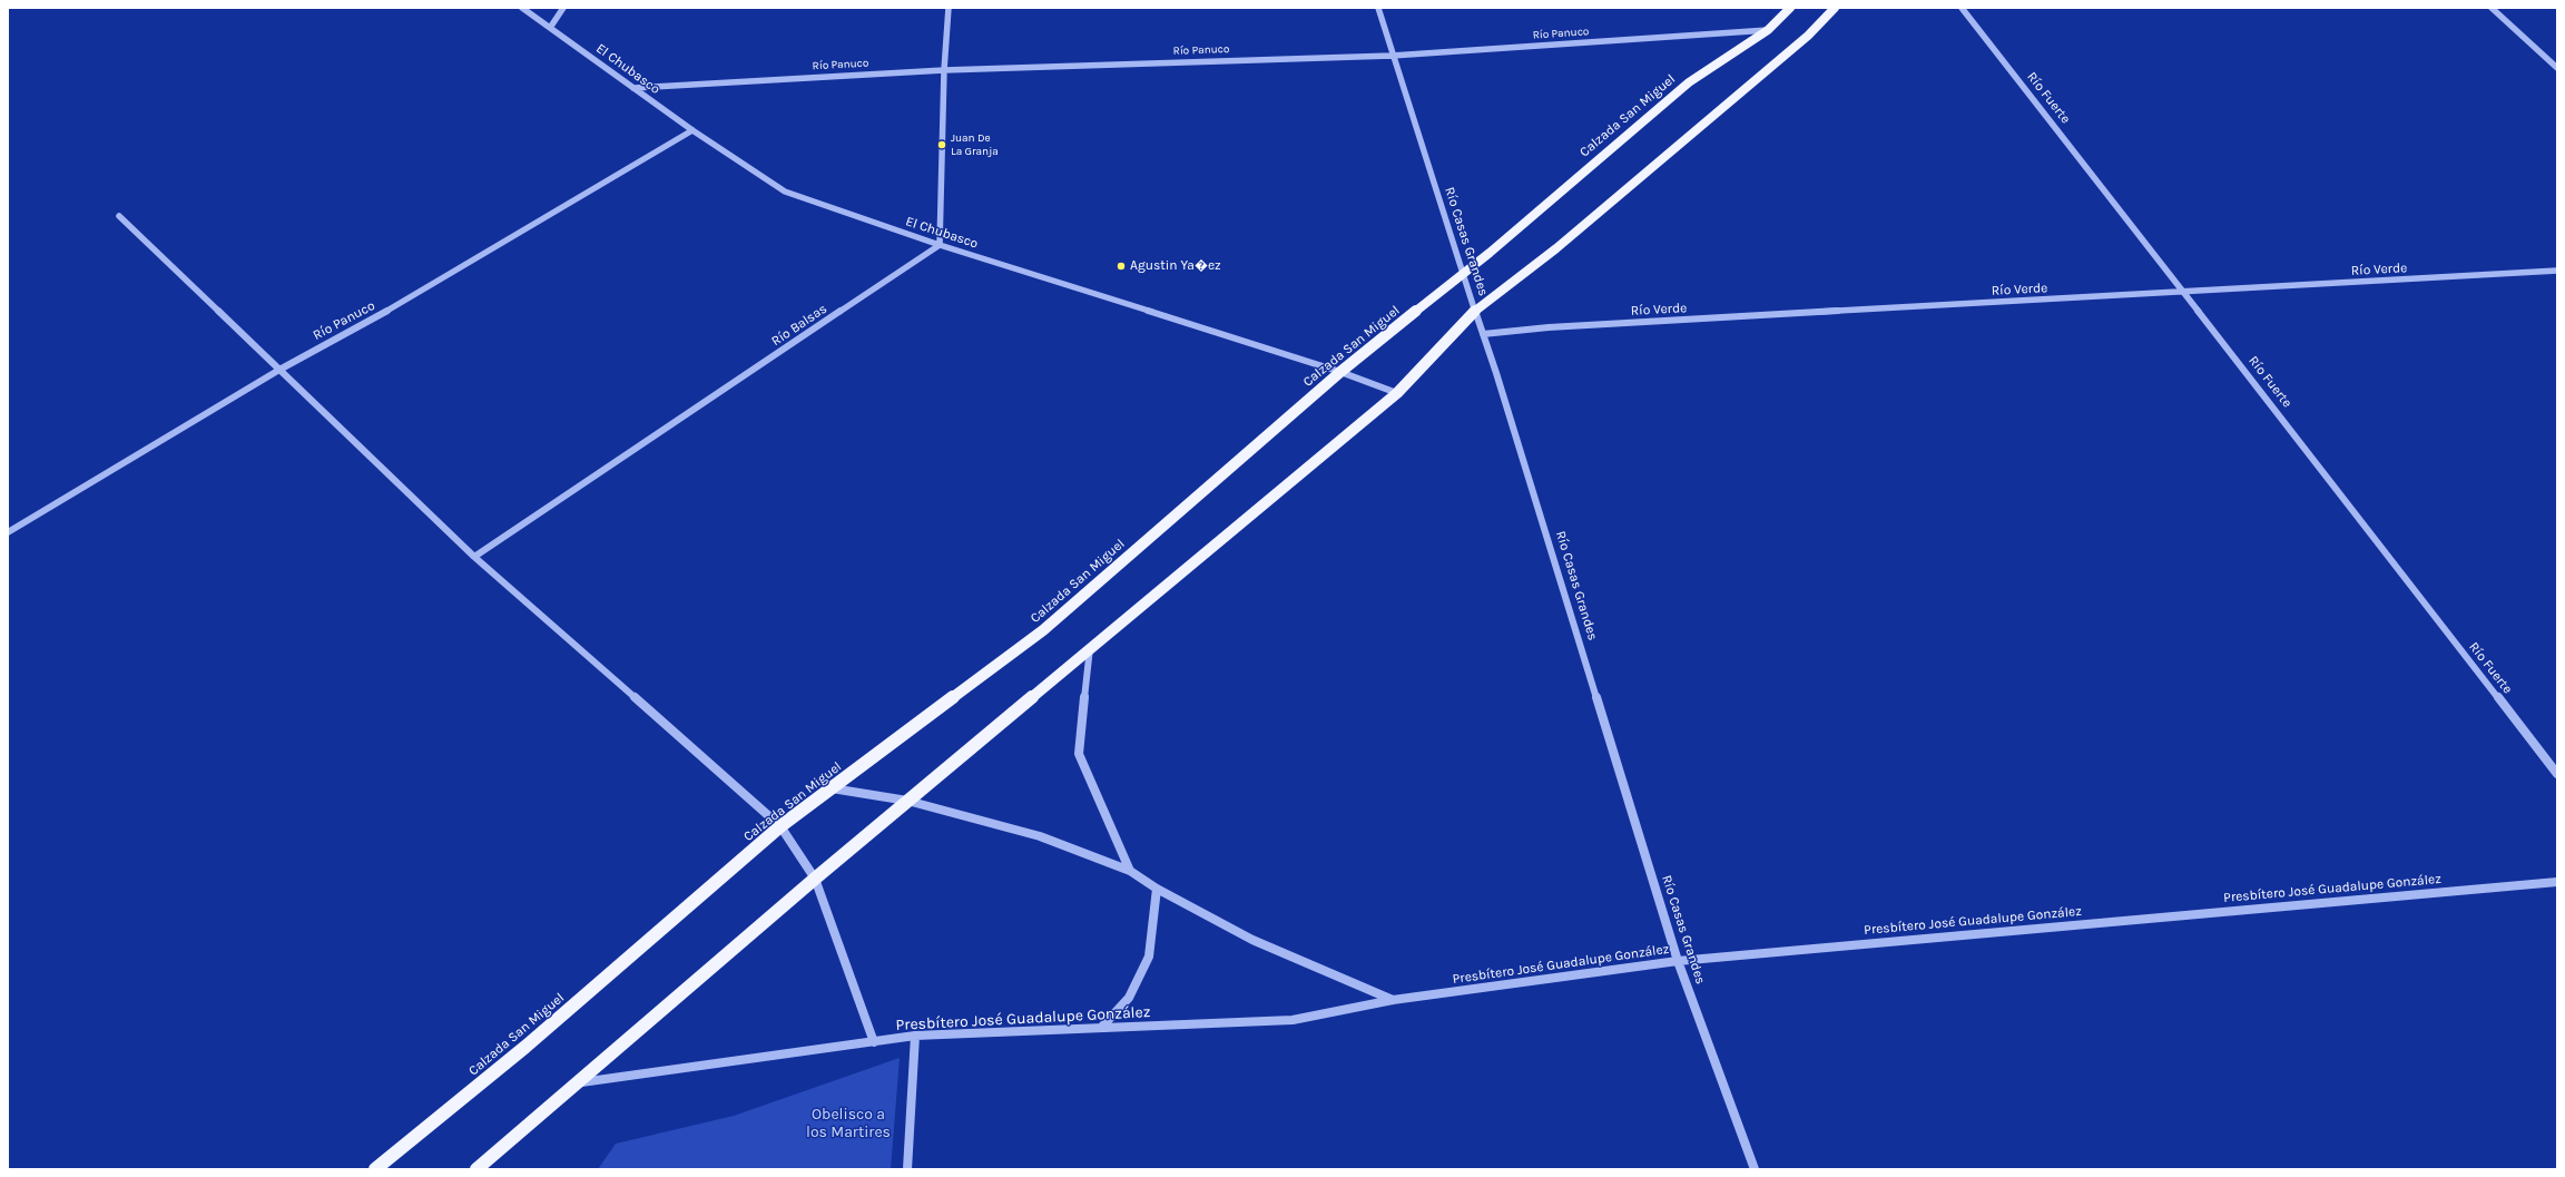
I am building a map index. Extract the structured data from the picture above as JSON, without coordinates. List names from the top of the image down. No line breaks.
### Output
{"streets":{"main road":["Calzada San Miguel"],"street":["Río Panuco","El Chubasco","Río Fuerte","Río Casas Grandes","Río Verde","Río Balsas","Presbítero José Guadalupe González"]},"crossings":[["Río Panuco","El Chubasco"],["Río Panuco","Calzada San Miguel"],["Río Panuco","Río Casas Grandes"],["El Chubasco","Calzada San Miguel"],["El Chubasco","Río Balsas"],["Río Fuerte","Río Verde"],["Calzada San Miguel","Río Casas Grandes"],["Río Casas Grandes","Río Verde"],["Río Casas Grandes","Presbítero José Guadalupe González"]],"parks":["Obelisco a los Martires"],"places":["Juan De La Granja","Agustin Ya�ez"]}
